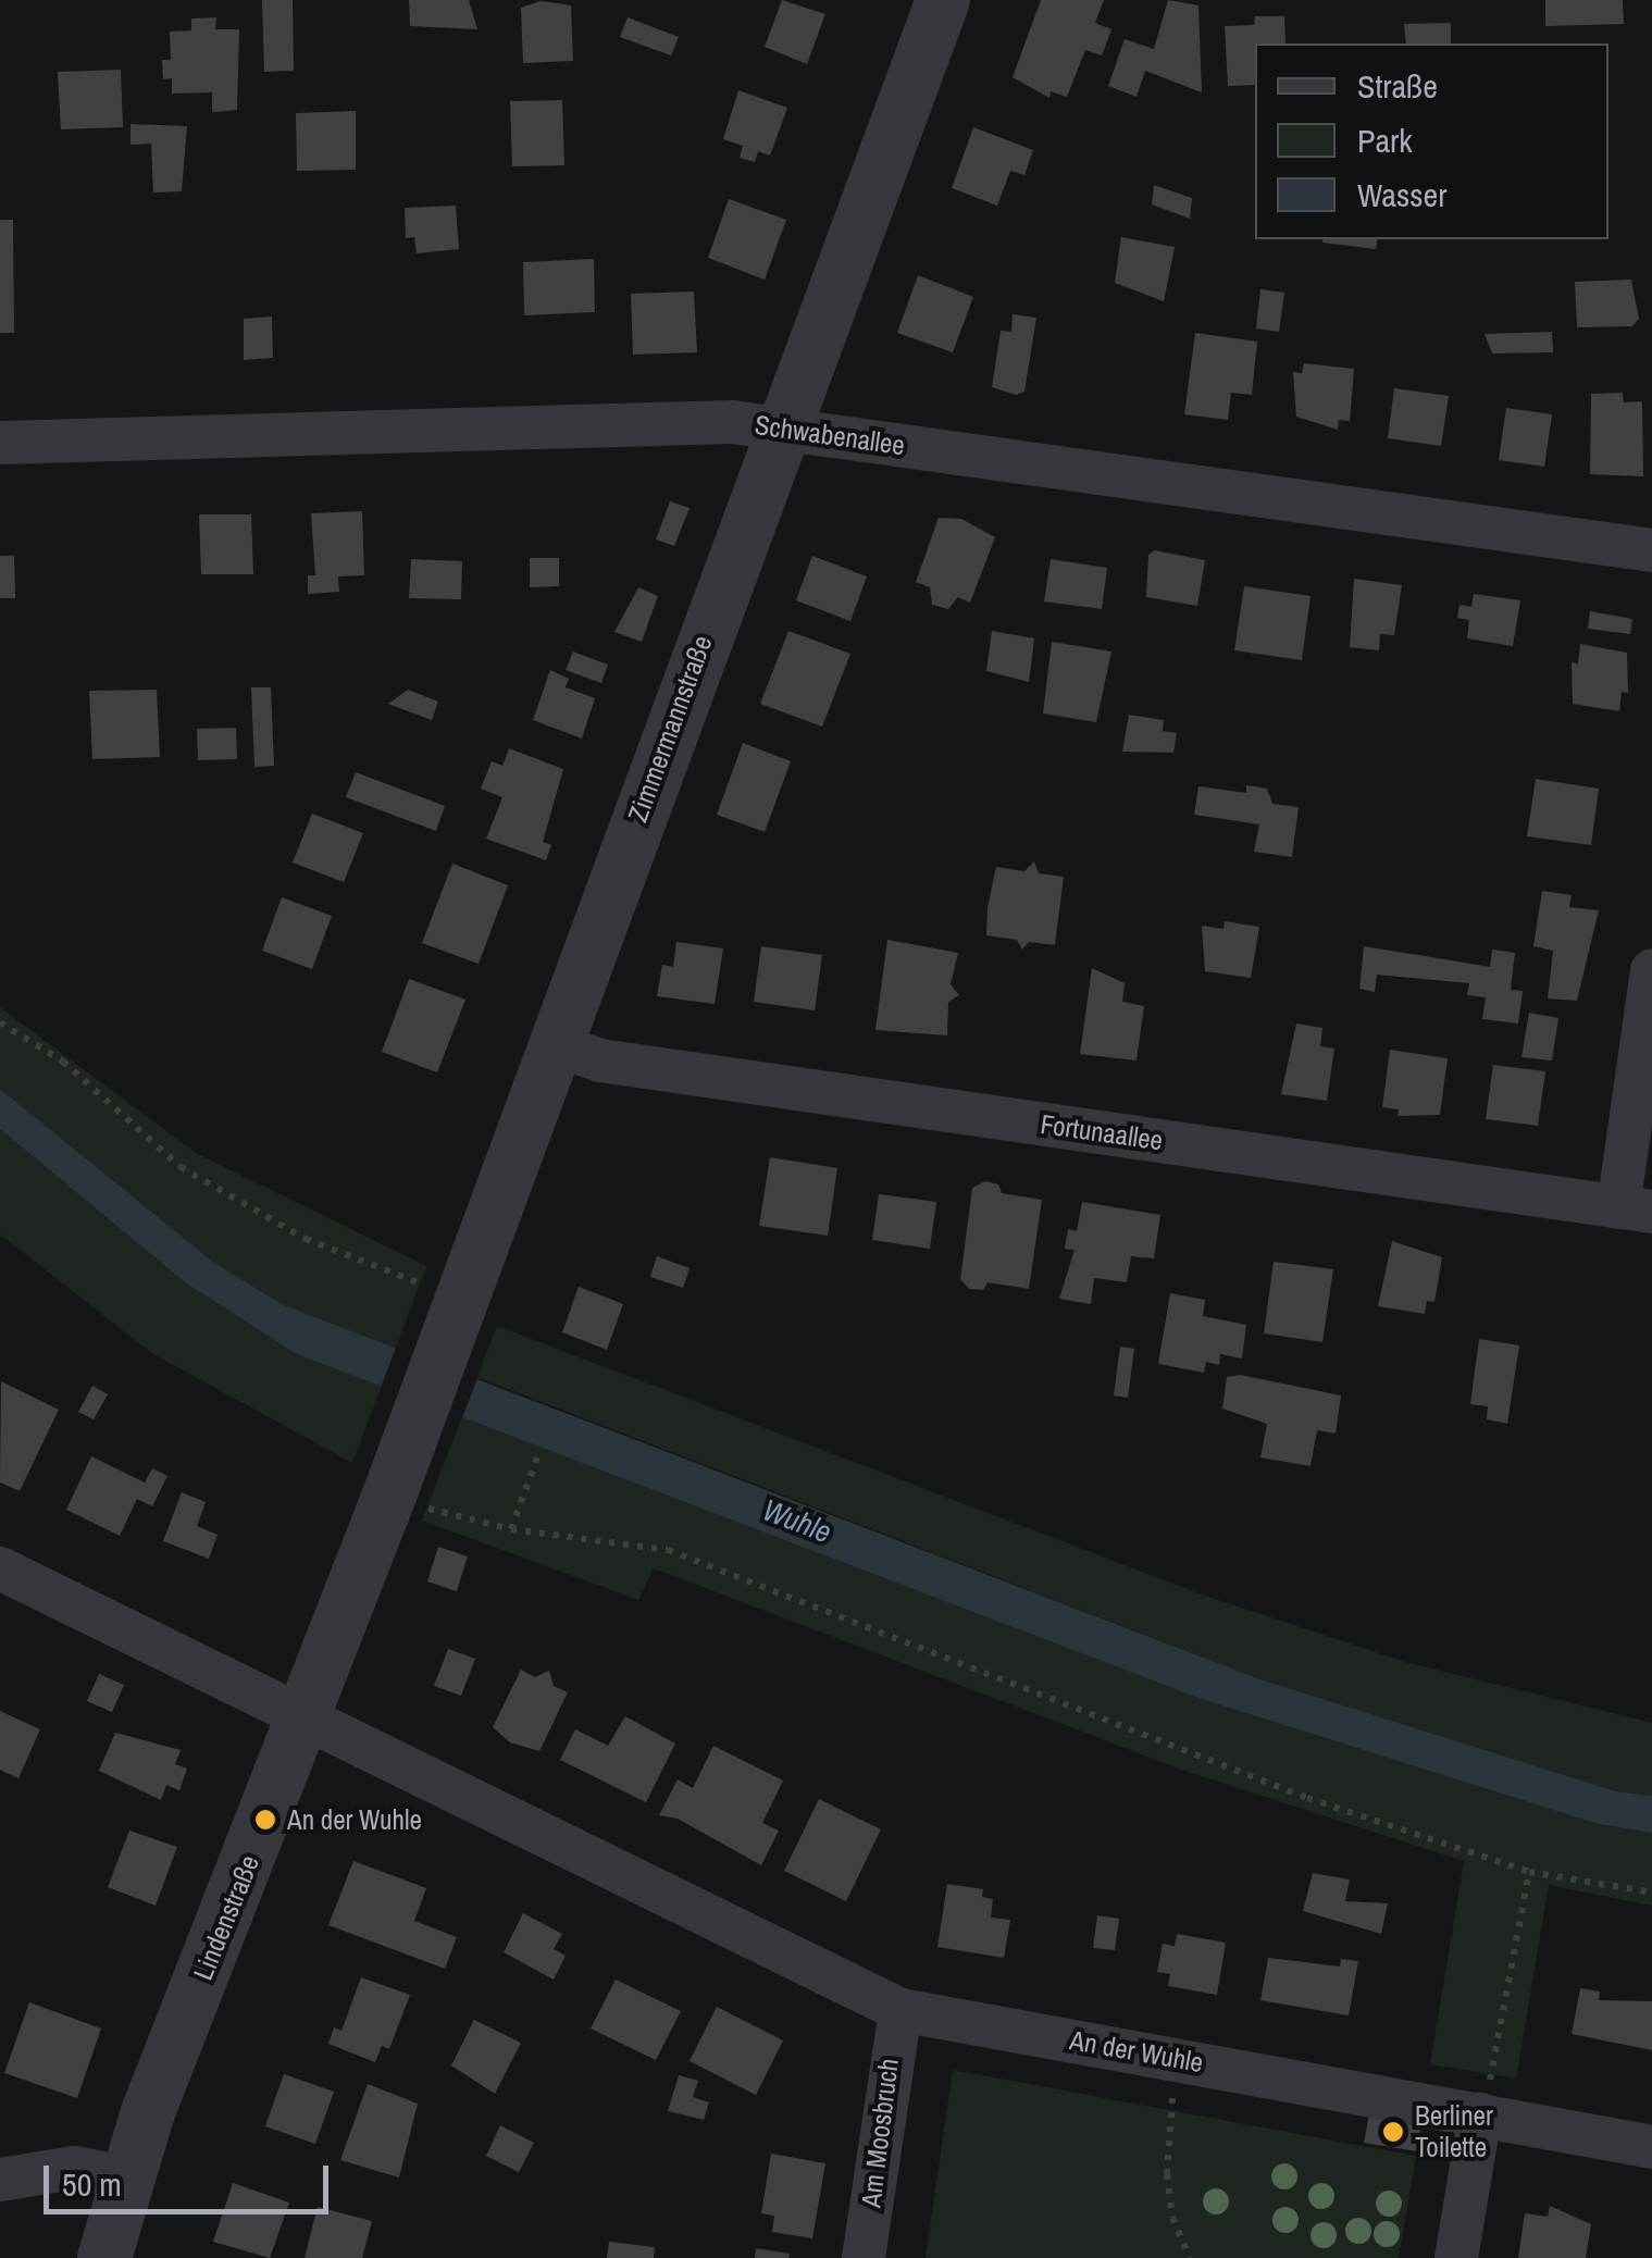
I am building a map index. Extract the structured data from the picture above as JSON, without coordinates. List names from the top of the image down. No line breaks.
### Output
{"streets":{"street":["Schwabenallee","Zimmermannstraße","Fortunaallee","Lindenstraße","An der Wuhle","Am Moosbruch"]},"crossings":[["Schwabenallee","Zimmermannstraße"],["Zimmermannstraße","Fortunaallee"],["Zimmermannstraße","Lindenstraße"],["Lindenstraße","An der Wuhle"],["An der Wuhle","Am Moosbruch"]],"water":["Wuhle"],"places":["An der Wuhle","Berliner Toilette"],"legend":["Straße","Park","Wasser"],"scale_bar":"50 m"}
